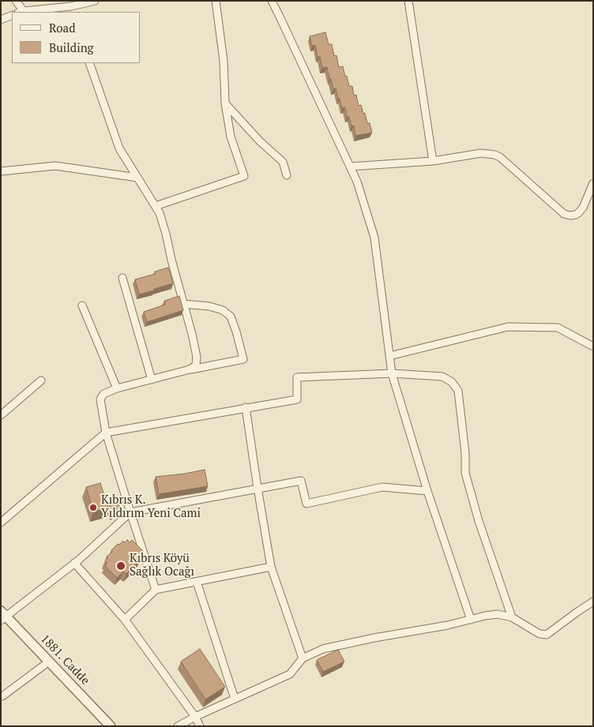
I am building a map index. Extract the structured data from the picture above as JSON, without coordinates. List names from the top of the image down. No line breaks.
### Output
{"streets":{"street":["1881. Cadde"]},"places":["Kıbrıs K. Yıldırım Yeni Cami","Kıbrıs Köyü Sağlık Ocağı"],"legend":["Road","Building"]}
